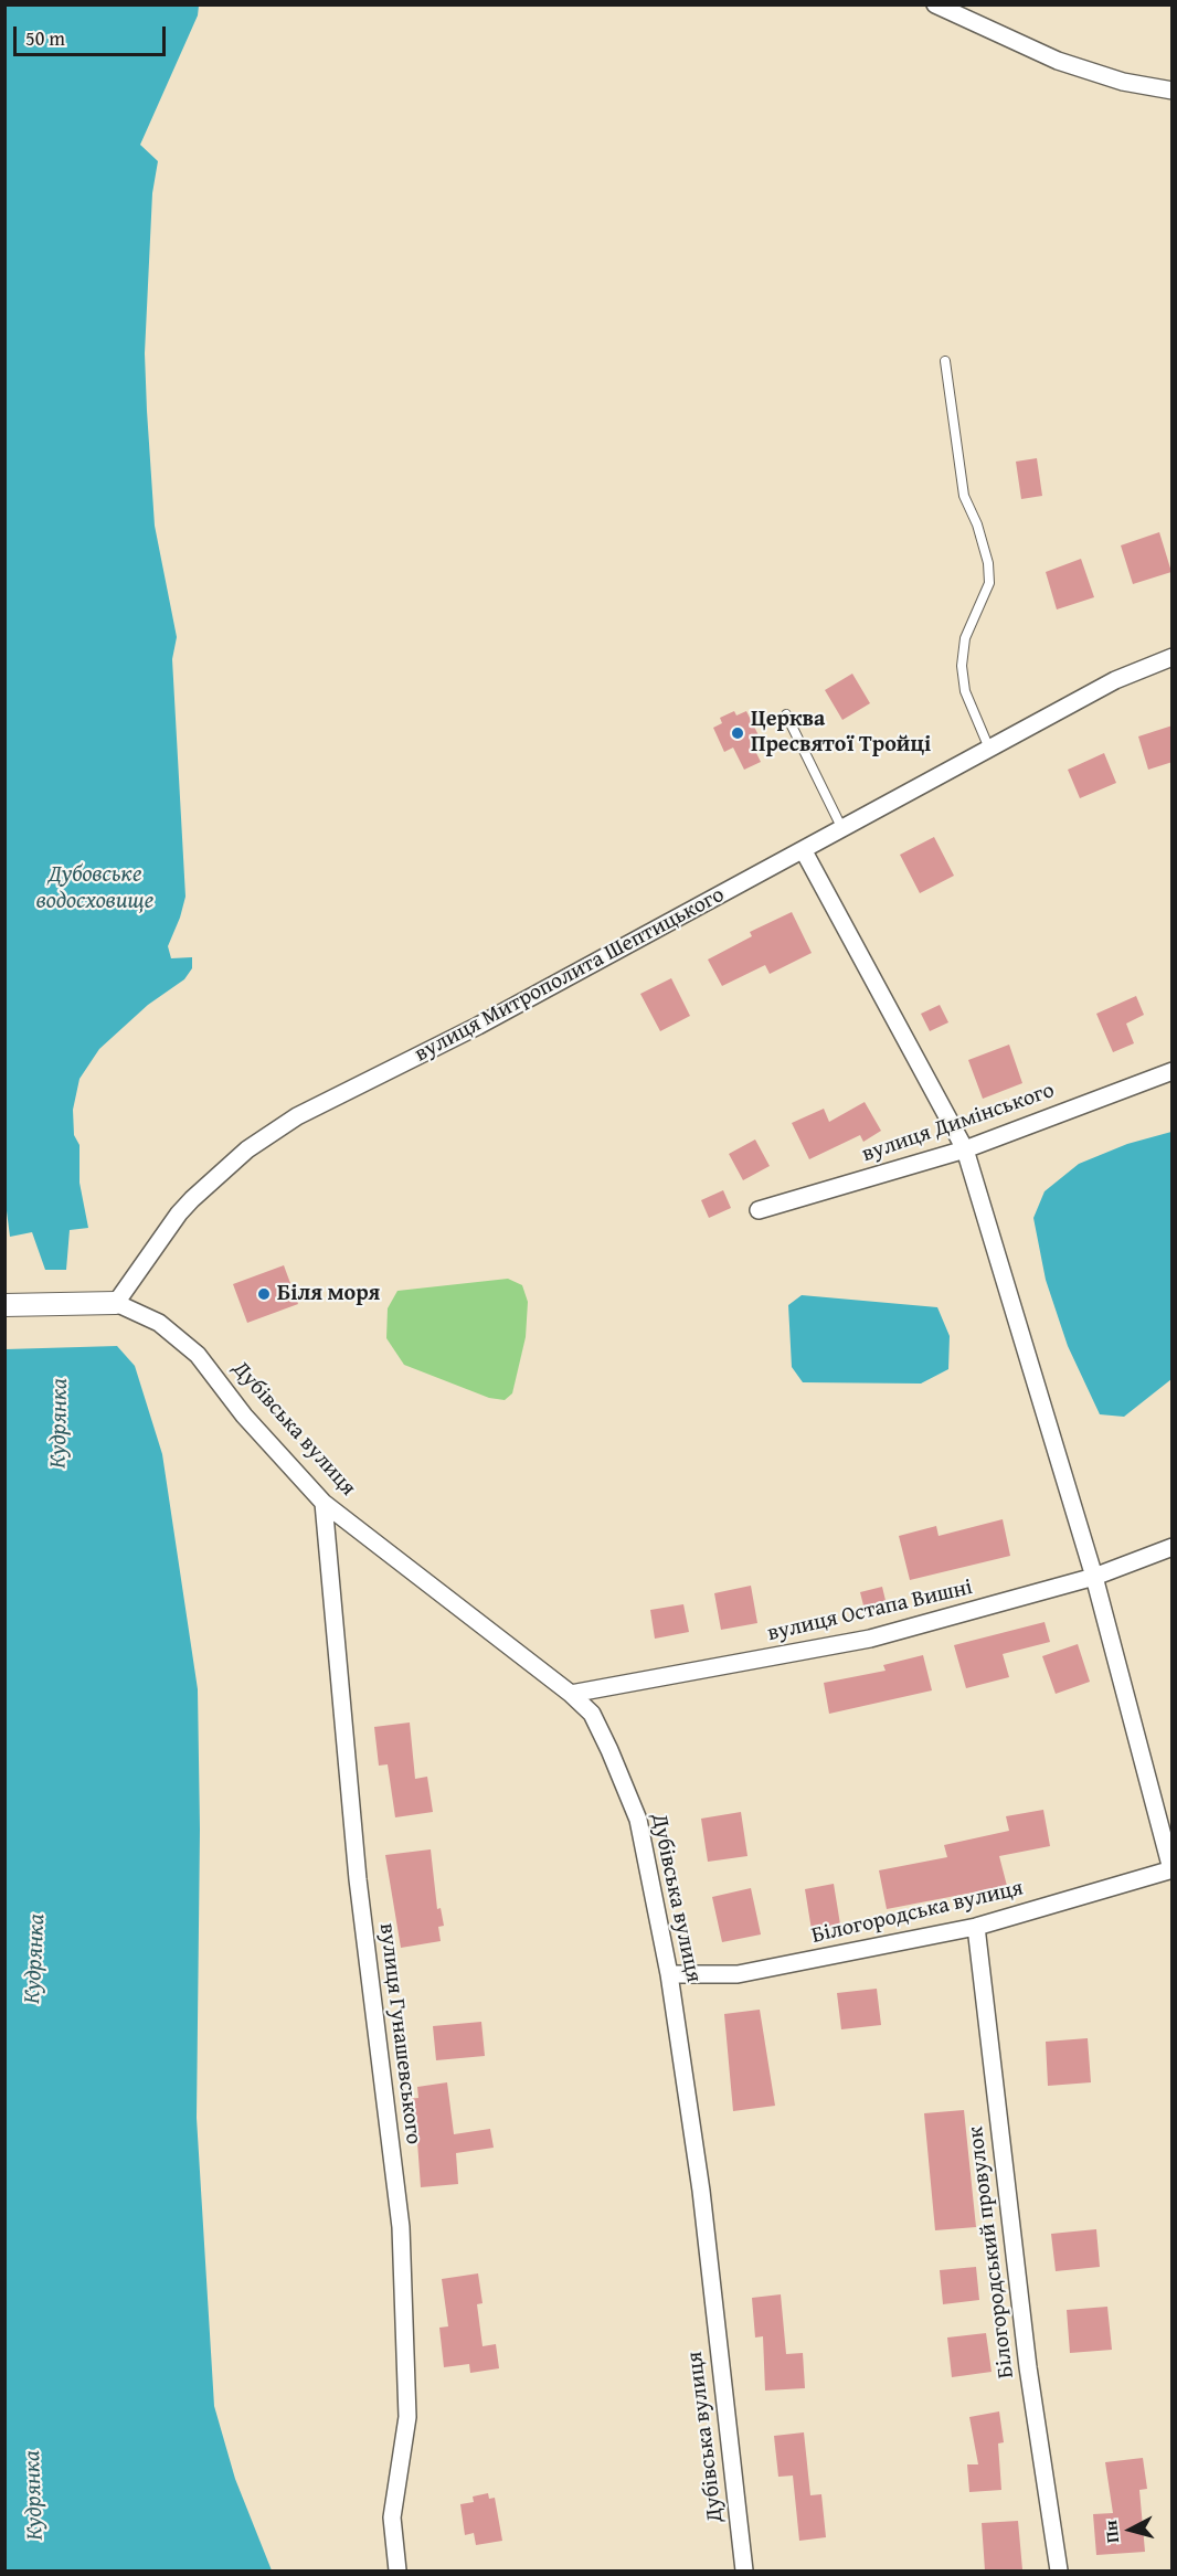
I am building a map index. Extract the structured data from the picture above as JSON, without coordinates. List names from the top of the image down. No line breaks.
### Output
{"streets":{"street":["вулиця Митрополита Шептицького","вулиця Димінського","Дубівська вулиця","вулиця Остапа Вишні","Білогородська вулиця","вулиця Гунашевського","Білогородський провулок"]},"crossings":[["вулиця Митрополита Шептицького","Дубівська вулиця"],["Дубівська вулиця","вулиця Остапа Вишні"],["Дубівська вулиця","Білогородська вулиця"],["Дубівська вулиця","вулиця Гунашевського"],["Білогородська вулиця","Білогородський провулок"]],"water":["Дубовське водосховище","Кудрянка"],"places":["Церква Пресвятої Тройці","Біля моря"],"scale_bar":"50 m","north":"left"}
